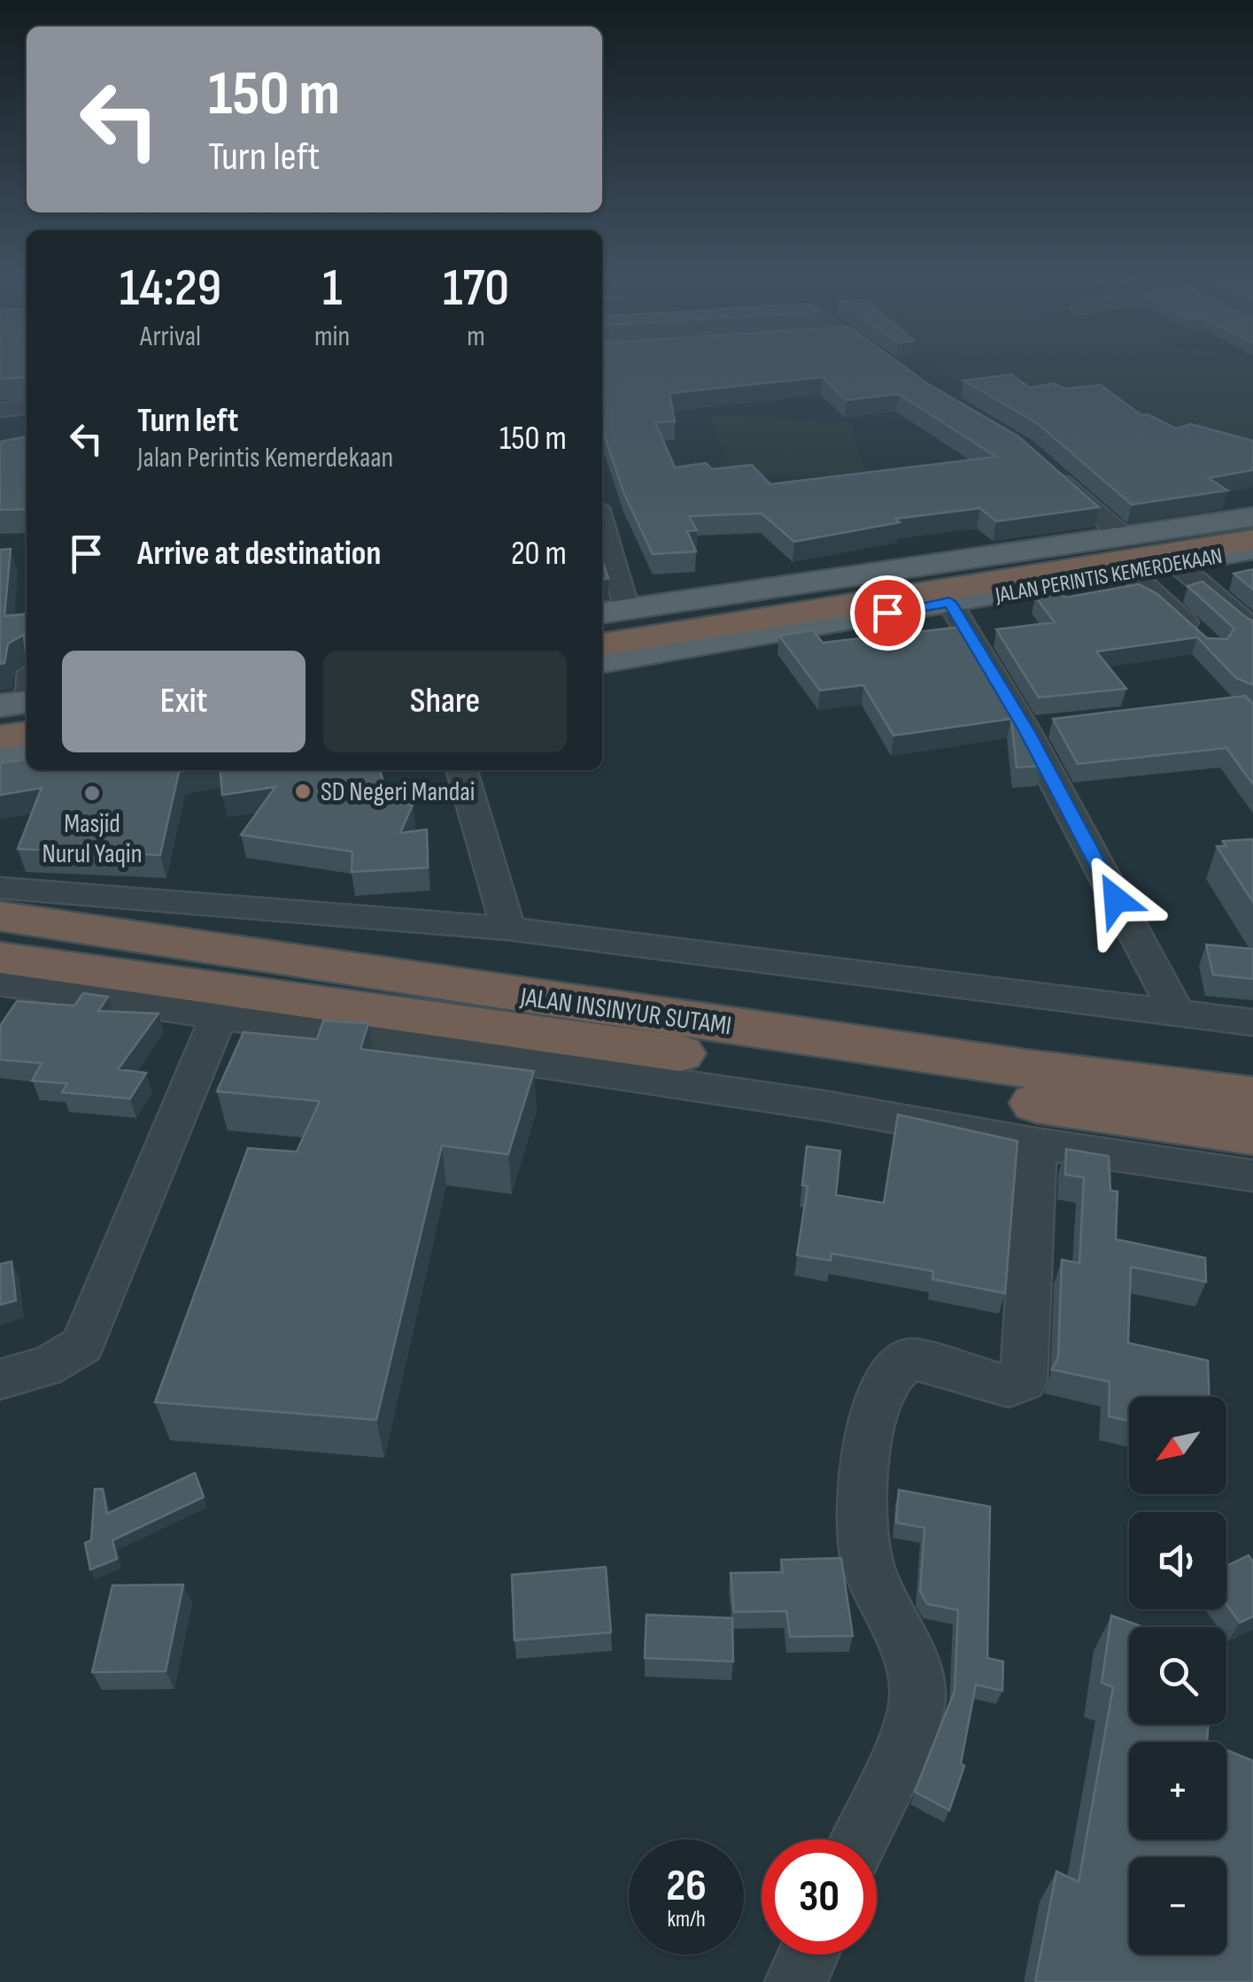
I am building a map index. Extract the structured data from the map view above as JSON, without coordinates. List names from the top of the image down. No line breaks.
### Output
{"streets":{"highway":["JALAN PERINTIS KEMERDEKAAN","JALAN INSINYUR SUTAMI"]},"places":["SD Negeri Mandai","Masjid Nurul Yaqin"],"north":"bottom left","page":{"turn":["150 m","Turn left"],"eta":["14:29","Arrival","1","min","170","m"],"list":[{"name":"Turn left","note":"Jalan Perintis Kemerdekaan","value":"150 m"},{"name":"Arrive at destination","value":"20 m"}],"buttons":["Exit","Share"],"map_buttons":["+","−"],"speed":"26 km/h","limit":"30"}}
